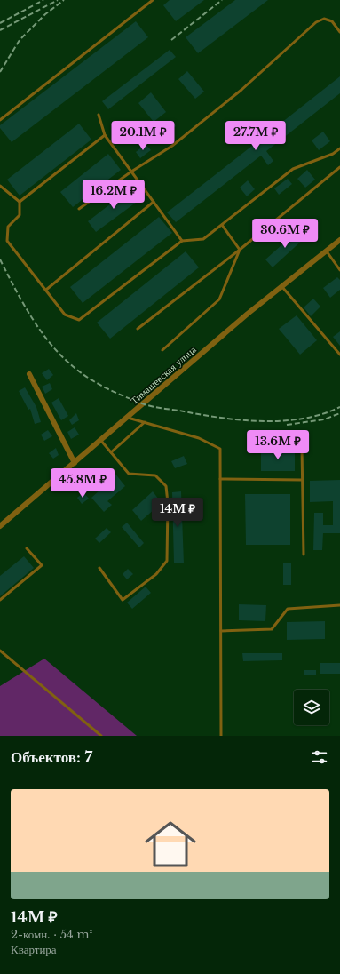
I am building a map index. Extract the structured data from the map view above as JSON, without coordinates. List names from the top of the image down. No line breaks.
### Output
{"streets":{"street":["Тимашевская улица"]},"page":{"price":["20.1M ₽","27.7M ₽","16.2M ₽","30.6M ₽","13.6M ₽","45.8M ₽","14M ₽"],"heading":"Объектов: 7","list":[{"name":"14M ₽","note":"2-комн. · 54 m² · Квартира"}]}}
